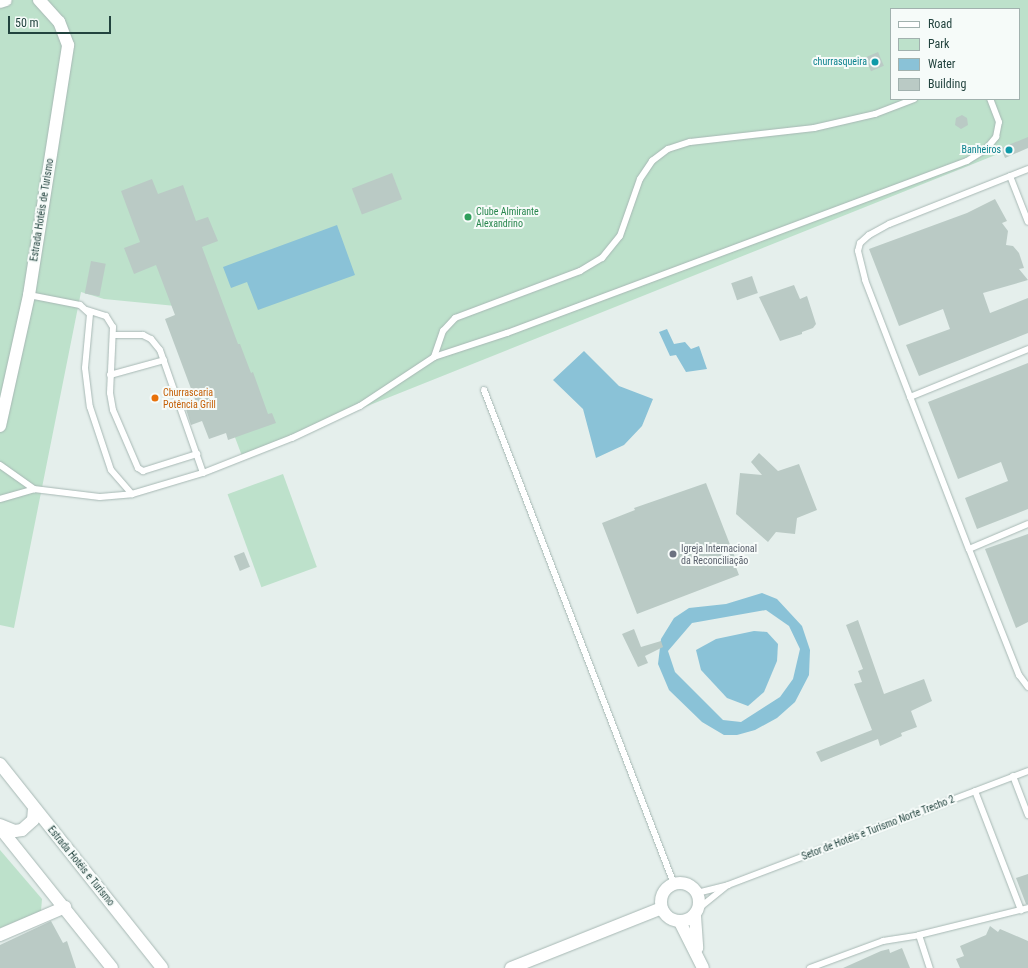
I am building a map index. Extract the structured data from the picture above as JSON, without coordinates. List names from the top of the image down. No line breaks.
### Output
{"streets":{"main road":["Estrada Hotéis de Turismo","Estrada Hotéis e Turismo"],"lane":["Setor de Hotéis e Turismo Norte Trecho 2"]},"places":["churrasqueira","Banheiros","Clube Almirante Alexandrino","Churrascaria Potência Grill","Igreja Internacional da Reconciliação"],"legend":["Road","Park","Water","Building"],"scale_bar":"50 m"}
